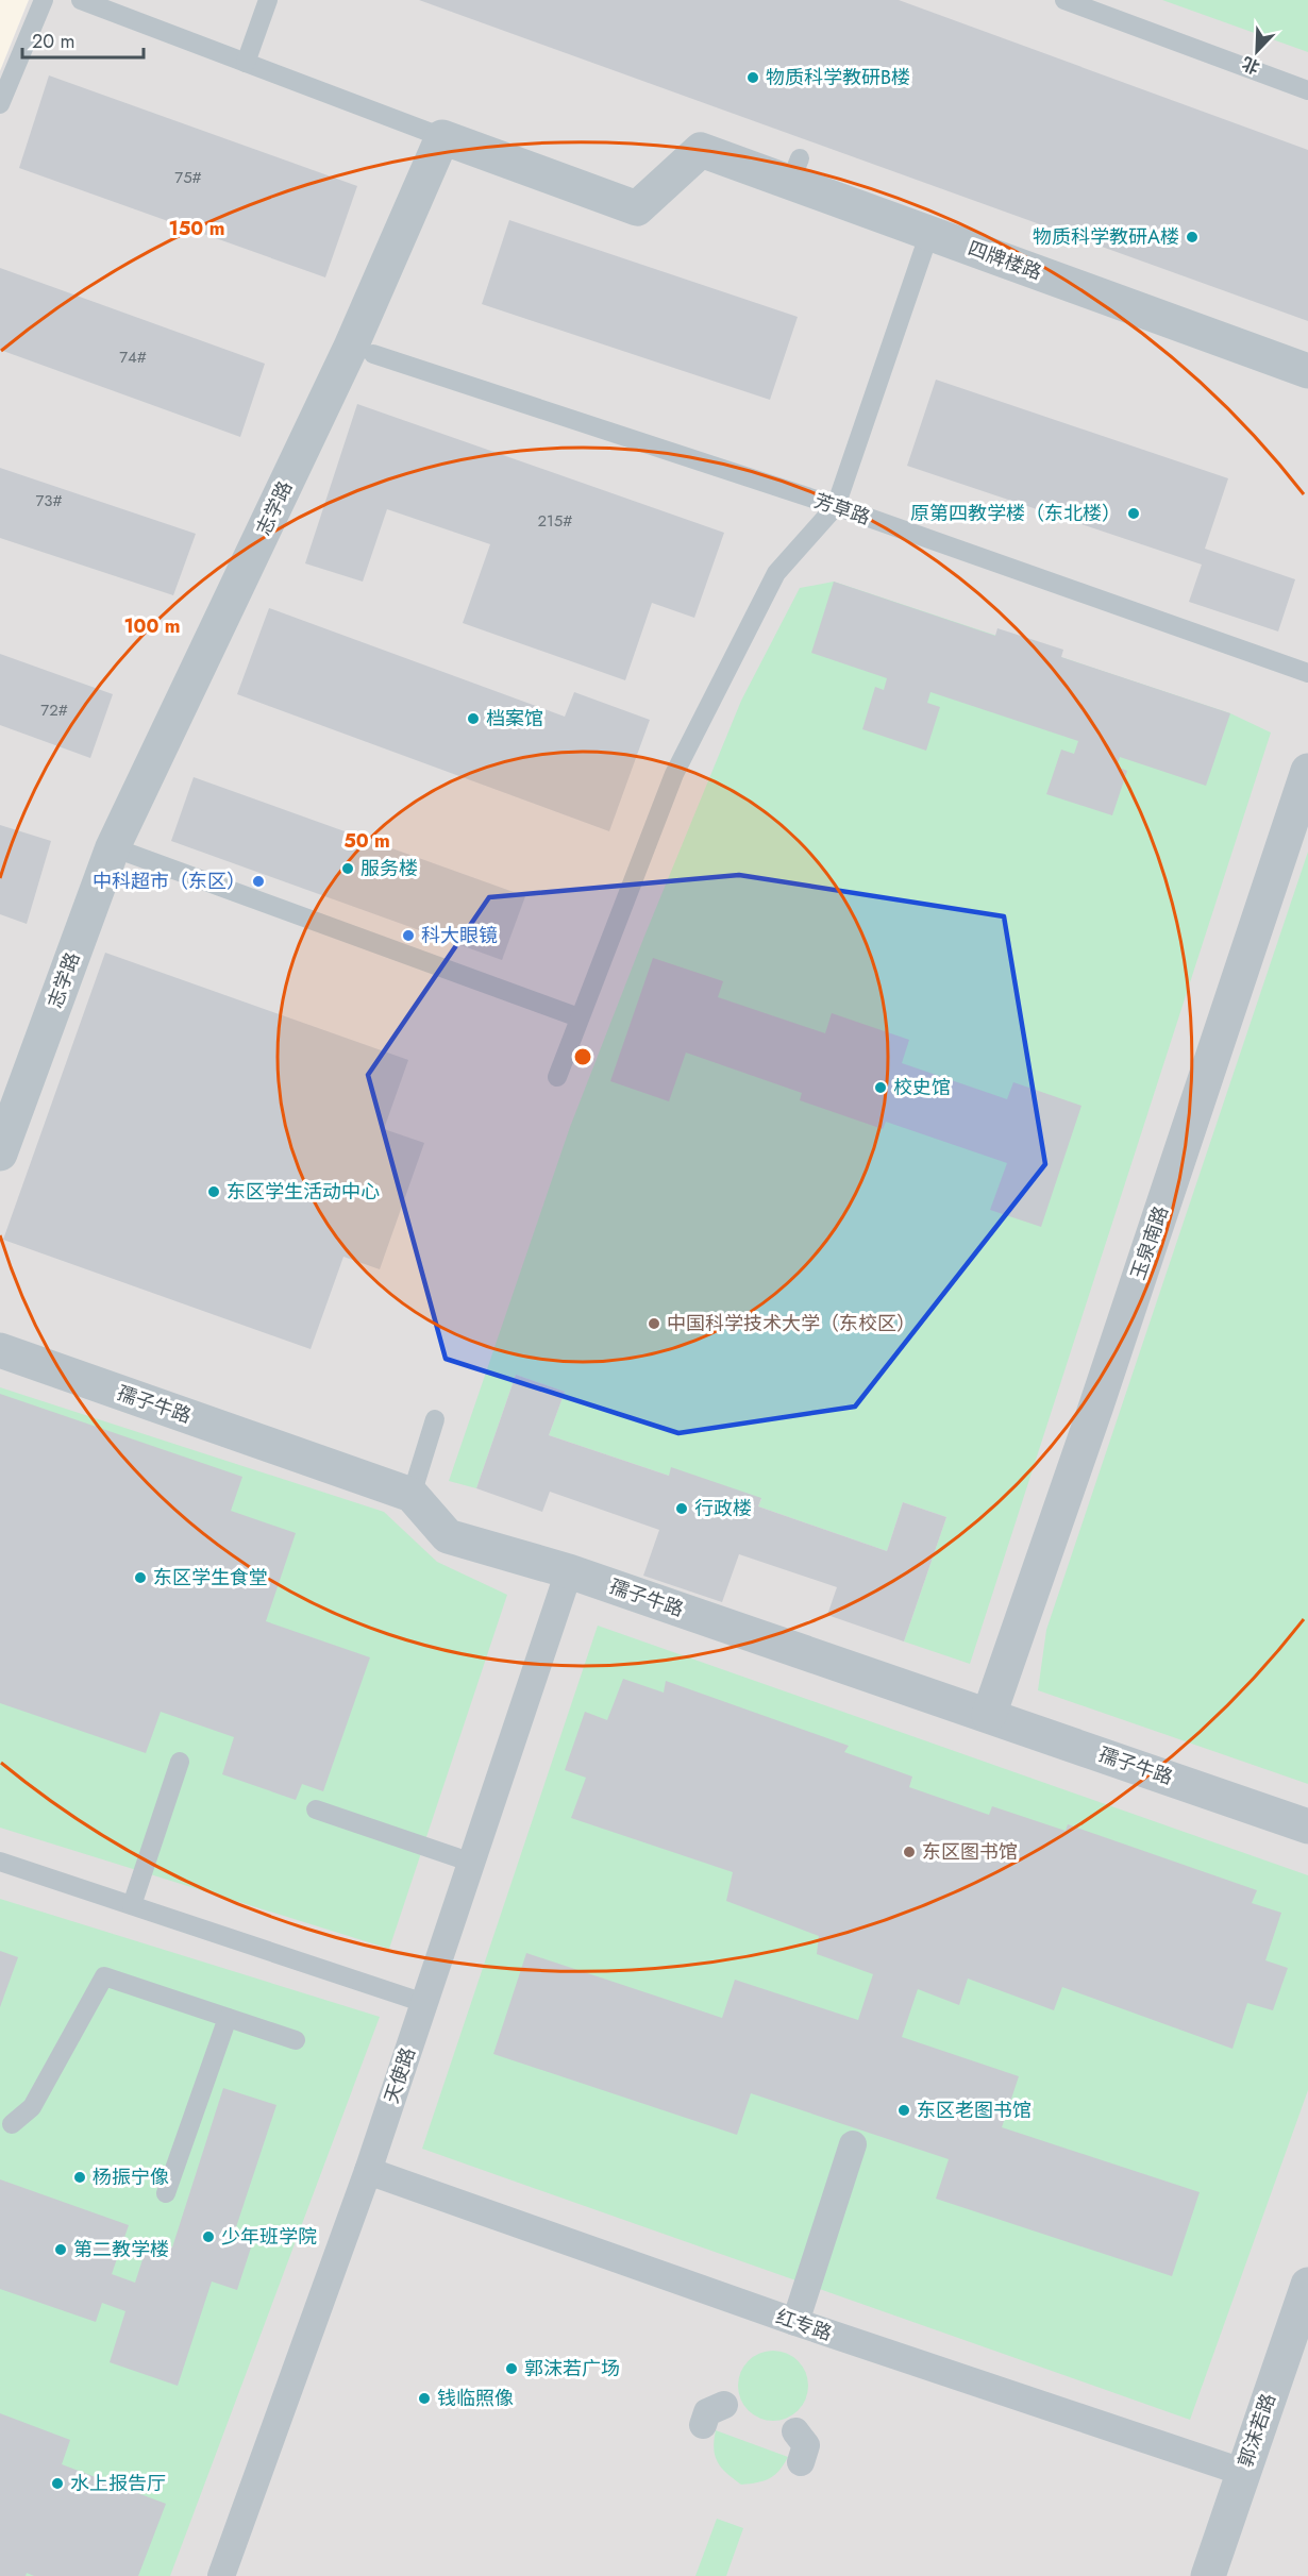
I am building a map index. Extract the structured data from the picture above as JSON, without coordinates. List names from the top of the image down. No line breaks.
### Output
{"streets":{"street":["四牌楼路","志学路","玉泉南路","孺子牛路","天使路","红专路","郭沫若路"],"lane":["芳草路"]},"crossings":[["四牌楼路","志学路"],["玉泉南路","孺子牛路"],["孺子牛路","天使路"],["天使路","红专路"],["红专路","郭沫若路"]],"places":["物质科学教研B楼","物质科学教研A楼","原第四教学楼（东北楼）","档案馆","服务楼","中科超市（东区）","科大眼镜","校史馆","东区学生活动中心","中国科学技术大学（东校区）","行政楼","东区学生食堂","东区图书馆","东区老图书馆","杨振宁像","少年班学院","第二教学楼","郭沫若广场","钱临照像","水上报告厅"],"house_numbers":["75#","74#","73#","215#","72#"],"scale_bar":"20 m","north":"bottom left","rings":["150 m","100 m","50 m"]}
